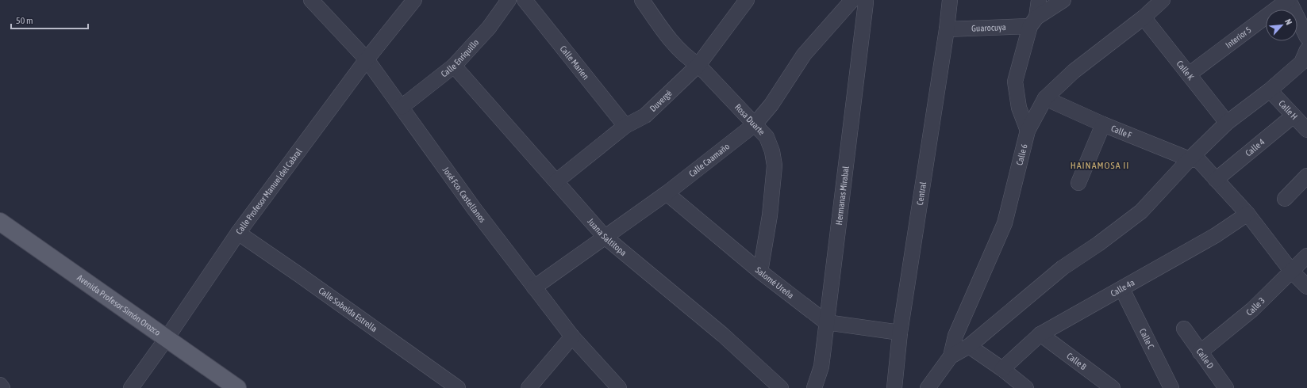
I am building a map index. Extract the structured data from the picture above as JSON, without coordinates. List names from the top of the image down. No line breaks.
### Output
{"streets":{"main road":["Avenida Profesor Simón Orozco"],"street":["Guarocuya","Interior 5","Calle Enriquillo","Calle Marien","Calle K","Duvergé","Calle H","Rosa Duarte","Calle F","Calle 4","Calle 6","Calle Caamaño","Calle Profesor Manuel del Cabral","José Fco. Castellanos","Central","Hermanas Mirabal","Juana Saltitopa","Salomé Ureña","Calle 4a","Calle 3","Calle Sobeida Estrella","Calle C","Calle D","Calle B"]},"crossings":[["Guarocuya","Central"],["Interior 5","Calle K"],["Calle Enriquillo","José Fco. Castellanos"],["Calle Enriquillo","Juana Saltitopa"],["Calle Marien","Duvergé"],["Calle K","Calle 6"],["Duvergé","Rosa Duarte"],["Duvergé","Juana Saltitopa"],["Calle H","Calle 4"],["Rosa Duarte","Calle Caamaño"],["Rosa Duarte","Salomé Ureña"],["Calle F","Calle 6"],["Calle Caamaño","José Fco. Castellanos"],["Calle Caamaño","Hermanas Mirabal"],["Calle Caamaño","Juana Saltitopa"],["Calle Caamaño","Salomé Ureña"],["Calle Profesor Manuel del Cabral","José Fco. Castellanos"],["Calle Profesor Manuel del Cabral","Avenida Profesor Simón Orozco"],["Calle Profesor Manuel del Cabral","Calle Sobeida Estrella"],["Central","Salomé Ureña"],["Hermanas Mirabal","Salomé Ureña"],["Calle 4a","Calle C"],["Calle 4a","Calle B"],["Calle 3","Calle D"]],"districts":["HAINAMOSA II"],"scale_bar":"50 m","north":"top right"}
